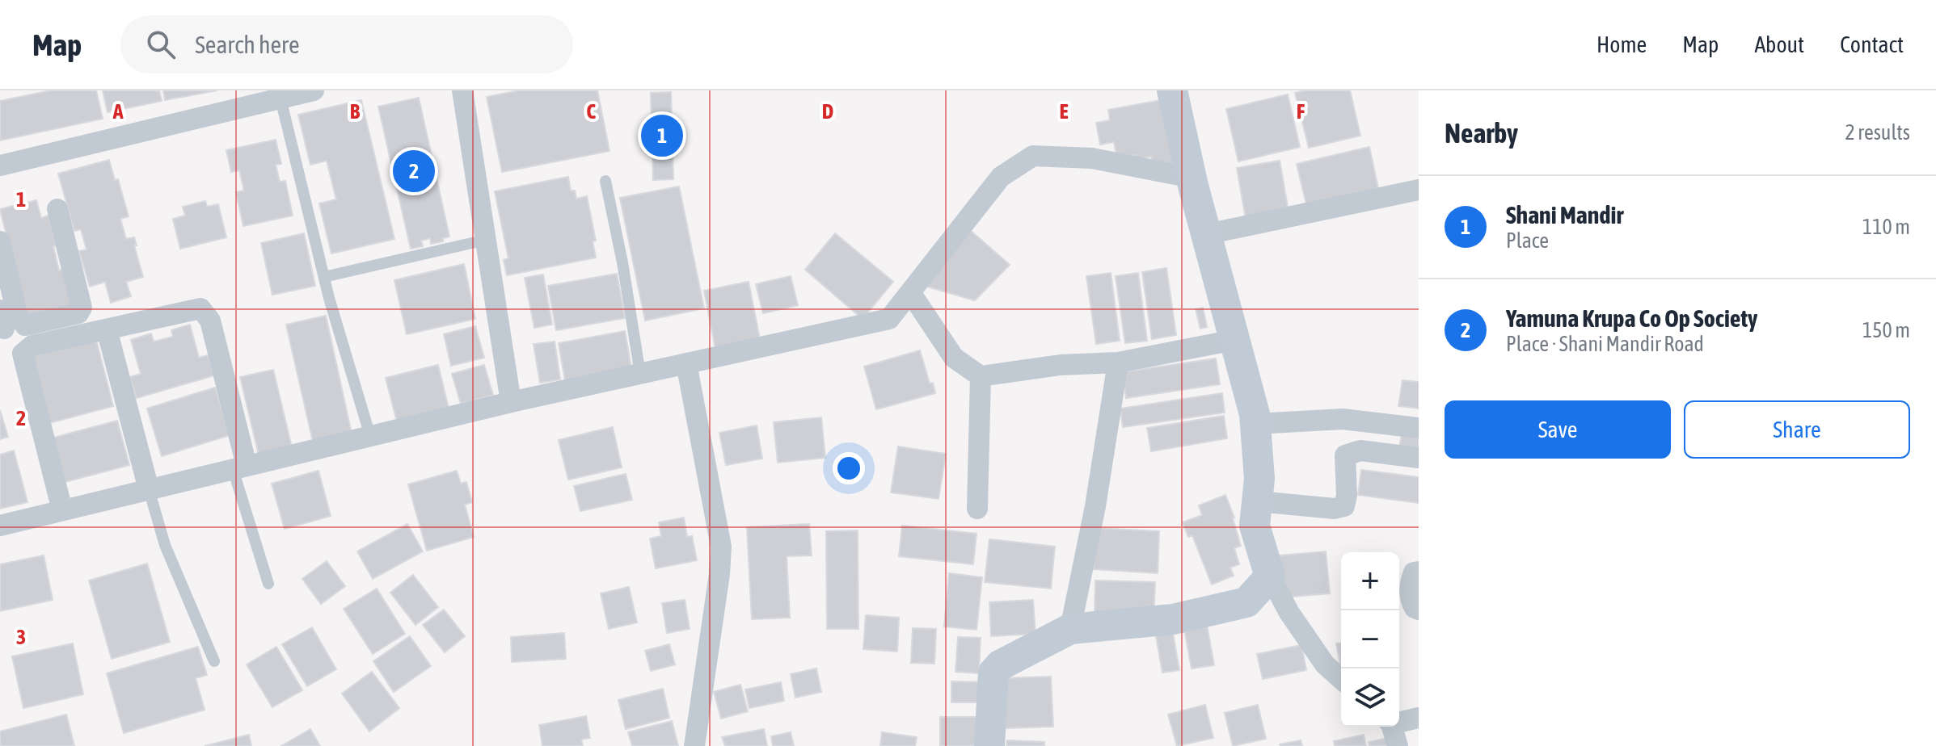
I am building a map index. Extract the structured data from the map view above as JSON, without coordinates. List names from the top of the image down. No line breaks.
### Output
{"page":{"header":"Map","search":"Search here","nav":["Home","Map","About","Contact"],"heading":["Nearby","2 results"],"pins":["1","2"],"list":[{"mark":"1","name":"Shani Mandir","note":"Place","value":"110 m"},{"mark":"2","name":"Yamuna Krupa Co Op Society","note":"Place · Shani Mandir Road","value":"150 m"}],"buttons":["Save","Share"],"map_buttons":["+","−"]},"grid":{"columns":["A","B","C","D","E","F"],"rows":["1","2","3"]}}
